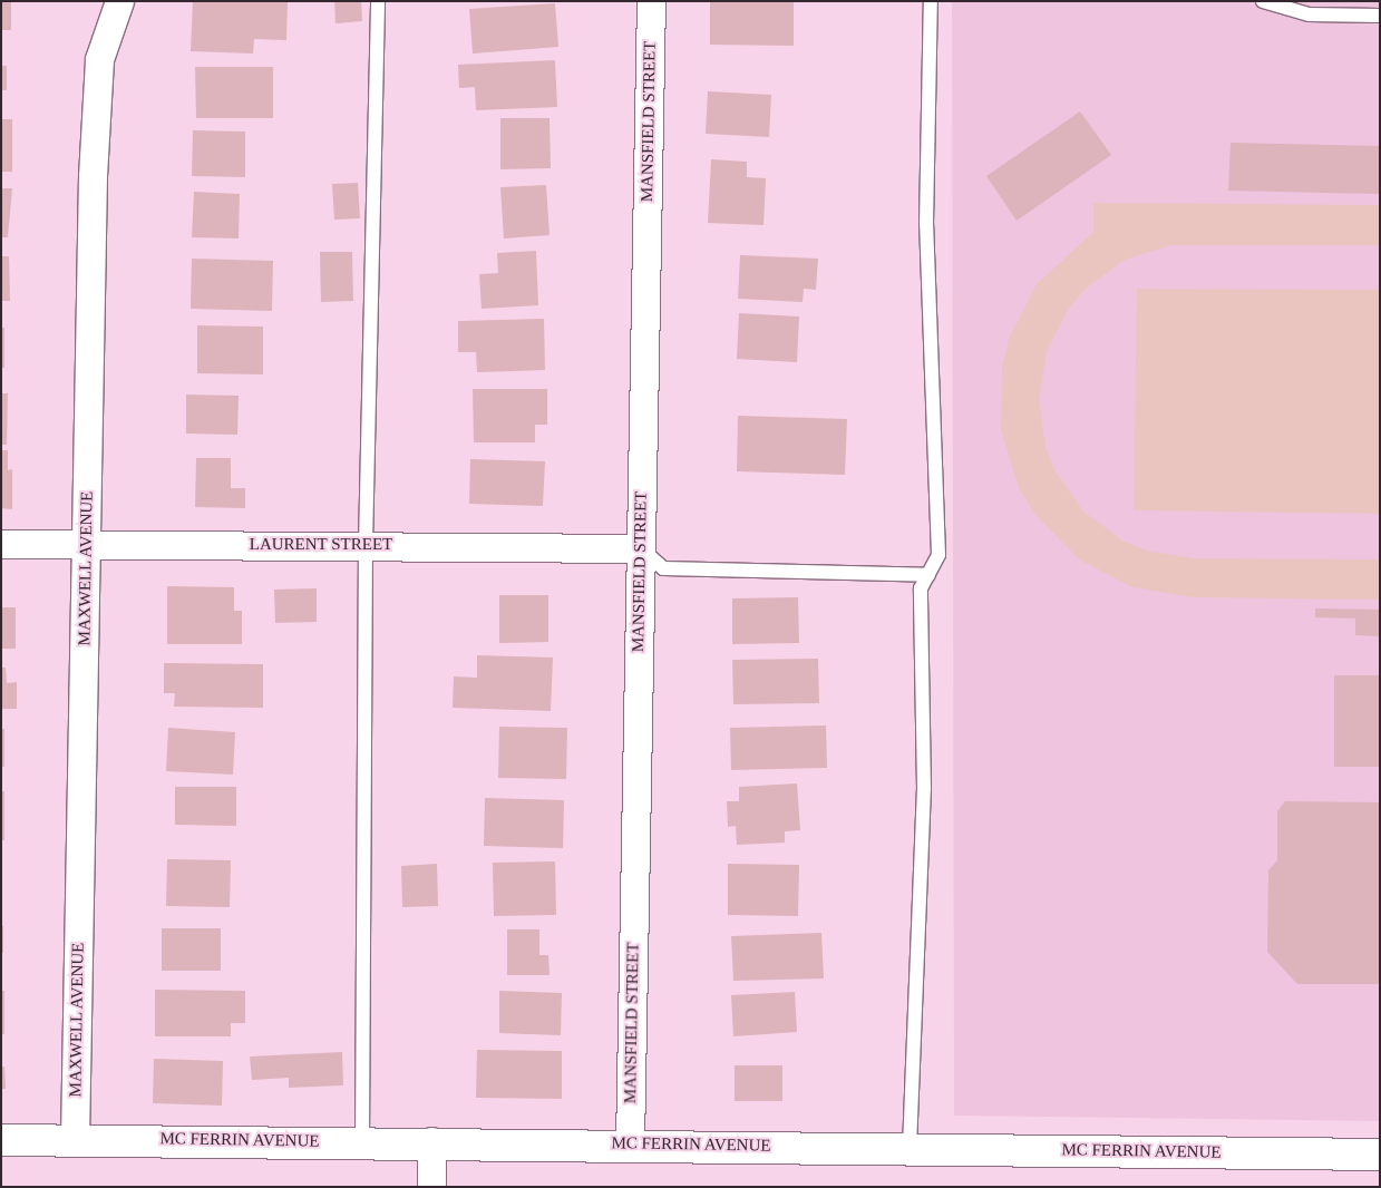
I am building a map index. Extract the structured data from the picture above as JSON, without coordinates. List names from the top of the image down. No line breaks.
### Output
{"streets":{"street":["MANSFIELD STREET","LAURENT STREET","MAXWELL AVENUE","MC FERRIN AVENUE"]},"crossings":[["MANSFIELD STREET","LAURENT STREET"],["MANSFIELD STREET","MC FERRIN AVENUE"],["LAURENT STREET","MAXWELL AVENUE"],["MAXWELL AVENUE","MC FERRIN AVENUE"]]}
